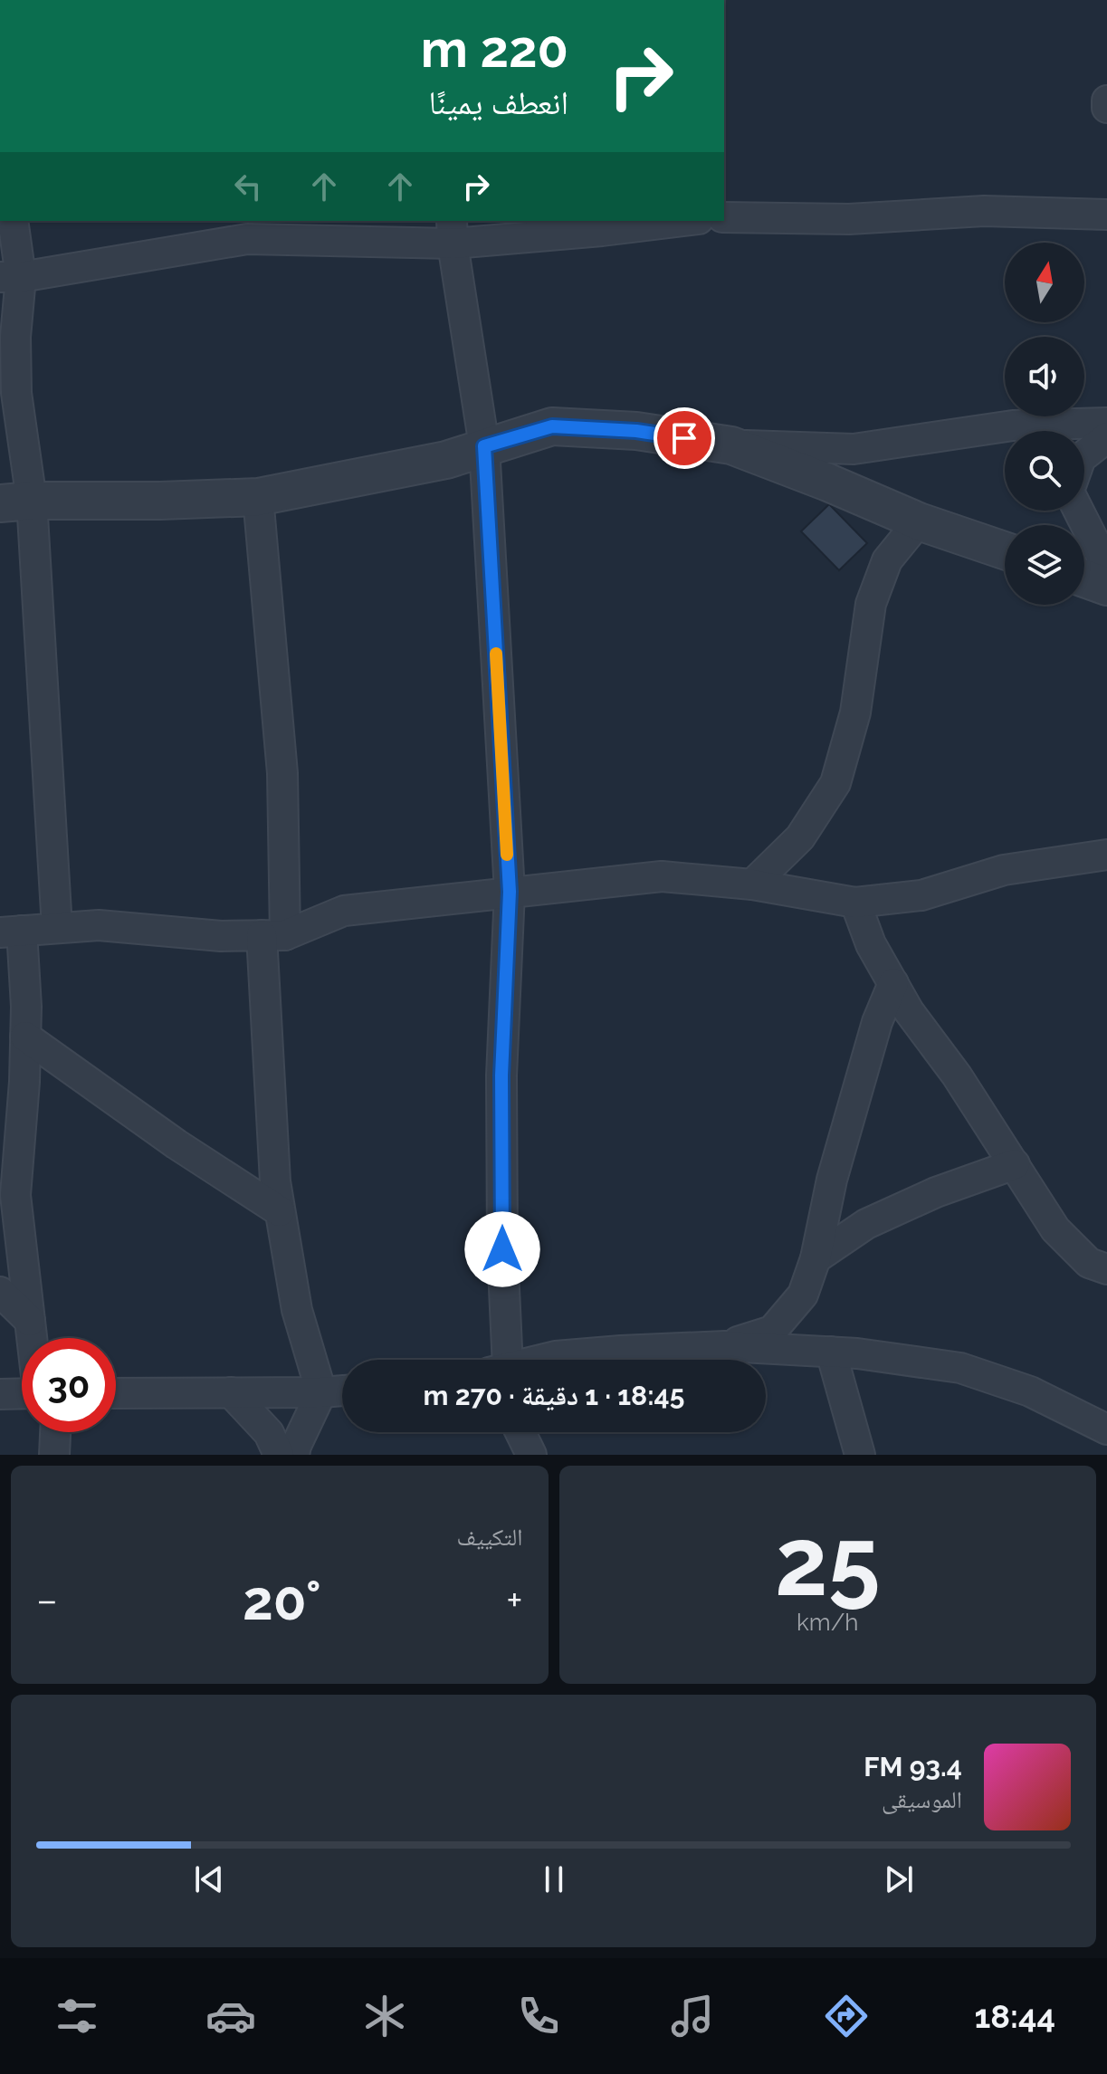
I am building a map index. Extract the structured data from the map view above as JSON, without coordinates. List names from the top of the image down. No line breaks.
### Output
{"north":"top","page":{"turn":["220 m","انعطف يمينًا"],"limit":"30","trip":"18:45 · 1 دقيقة · 270 m","tile":[["25","km/h"],"التكييف"],"heat":["−","20°","+"],"song":["93.4 FM","الموسيقى"],"tabs":"18:44"}}
